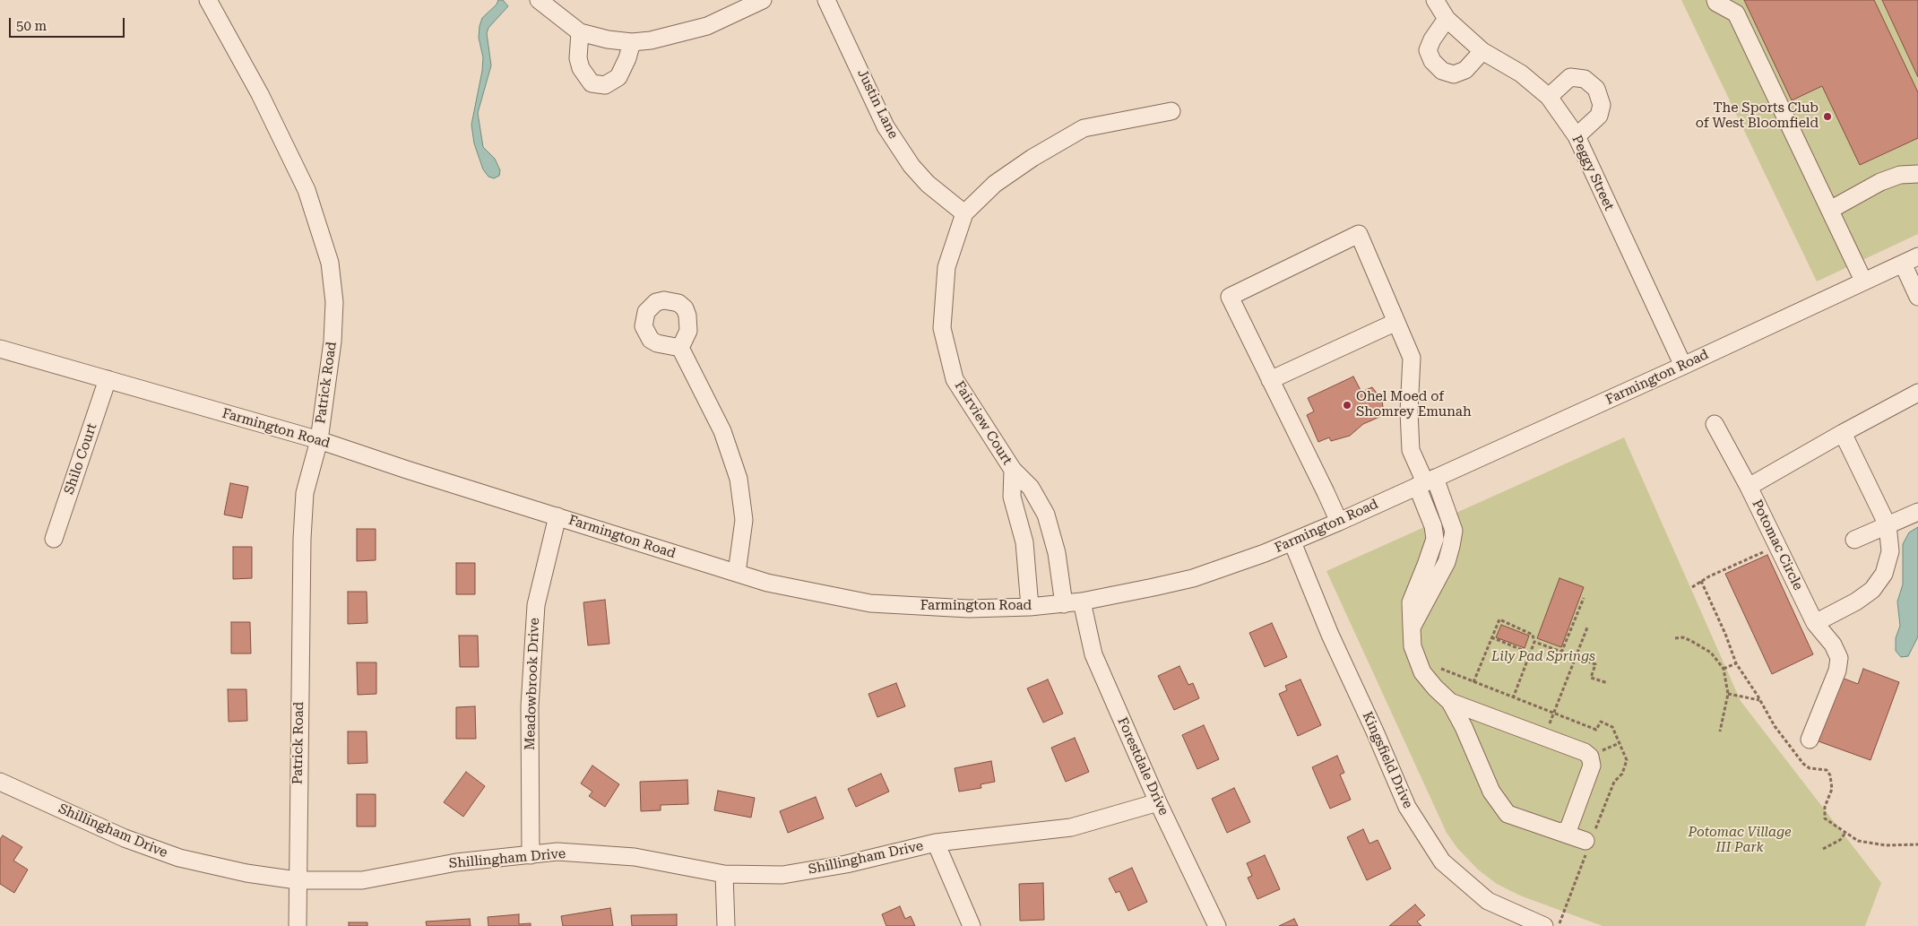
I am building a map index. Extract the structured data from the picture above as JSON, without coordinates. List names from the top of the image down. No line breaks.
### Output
{"streets":{"street":["Justin Lane","Peggy Street","Farmington Road","Patrick Road","Fairview Court","Shilo Court","Potomac Circle","Meadowbrook Drive","Kingsfield Drive","Forestdale Drive","Shillingham Drive"]},"crossings":[["Justin Lane","Fairview Court"],["Peggy Street","Farmington Road"],["Farmington Road","Patrick Road"],["Farmington Road","Fairview Court"],["Farmington Road","Shilo Court"],["Farmington Road","Meadowbrook Drive"],["Farmington Road","Kingsfield Drive"],["Farmington Road","Forestdale Drive"],["Patrick Road","Shillingham Drive"],["Meadowbrook Drive","Shillingham Drive"],["Forestdale Drive","Shillingham Drive"]],"parks":["Lily Pad Springs","Potomac Village III Park"],"places":["The Sports Club of West Bloomfield","Ohel Moed of Shomrey Emunah"],"scale_bar":"50 m"}
